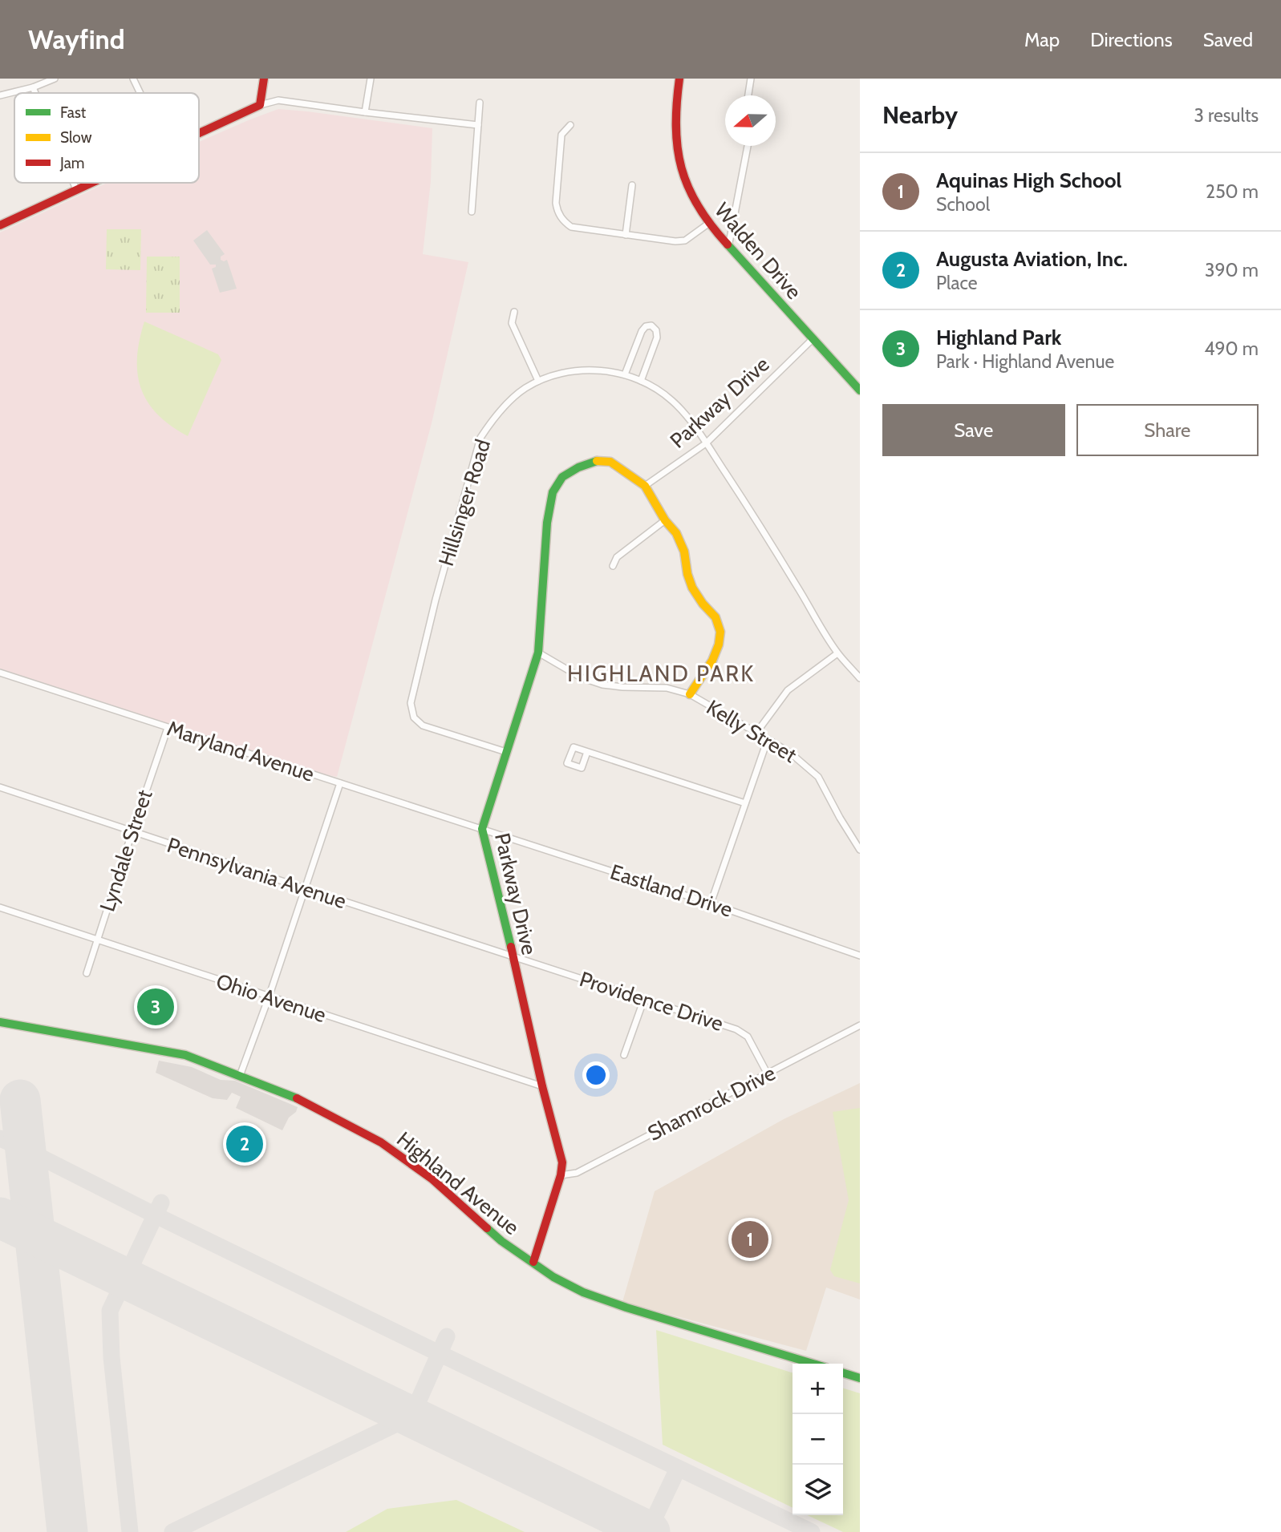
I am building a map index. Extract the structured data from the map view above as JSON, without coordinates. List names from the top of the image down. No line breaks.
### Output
{"streets":{"street":["Walden Drive","Parkway Drive","Hillsinger Road","Kelly Street","Maryland Avenue","Lyndale Street","Pennsylvania Avenue","Eastland Drive","Ohio Avenue","Providence Drive","Shamrock Drive","Highland Avenue"]},"crossings":[["Walden Drive","Parkway Drive"],["Parkway Drive","Hillsinger Road"],["Parkway Drive","Kelly Street"],["Parkway Drive","Maryland Avenue"],["Parkway Drive","Pennsylvania Avenue"],["Parkway Drive","Eastland Drive"],["Parkway Drive","Ohio Avenue"],["Parkway Drive","Providence Drive"],["Parkway Drive","Shamrock Drive"],["Parkway Drive","Highland Avenue"],["Maryland Avenue","Lyndale Street"],["Maryland Avenue","Eastland Drive"],["Lyndale Street","Pennsylvania Avenue"],["Lyndale Street","Ohio Avenue"],["Pennsylvania Avenue","Providence Drive"],["Providence Drive","Shamrock Drive"]],"districts":["HIGHLAND PARK"],"legend":["Fast","Slow","Jam"],"north":"left","page":{"header":"Wayfind","nav":["Map","Directions","Saved"],"heading":["Nearby","3 results"],"list":[{"mark":"1","name":"Aquinas High School","note":"School","value":"250 m"},{"mark":"2","name":"Augusta Aviation, Inc.","note":"Place","value":"390 m"},{"mark":"3","name":"Highland Park","note":"Park · Highland Avenue","value":"490 m"}],"buttons":["Save","Share"],"pins":["3","2","1"],"map_buttons":["+","−"]}}
